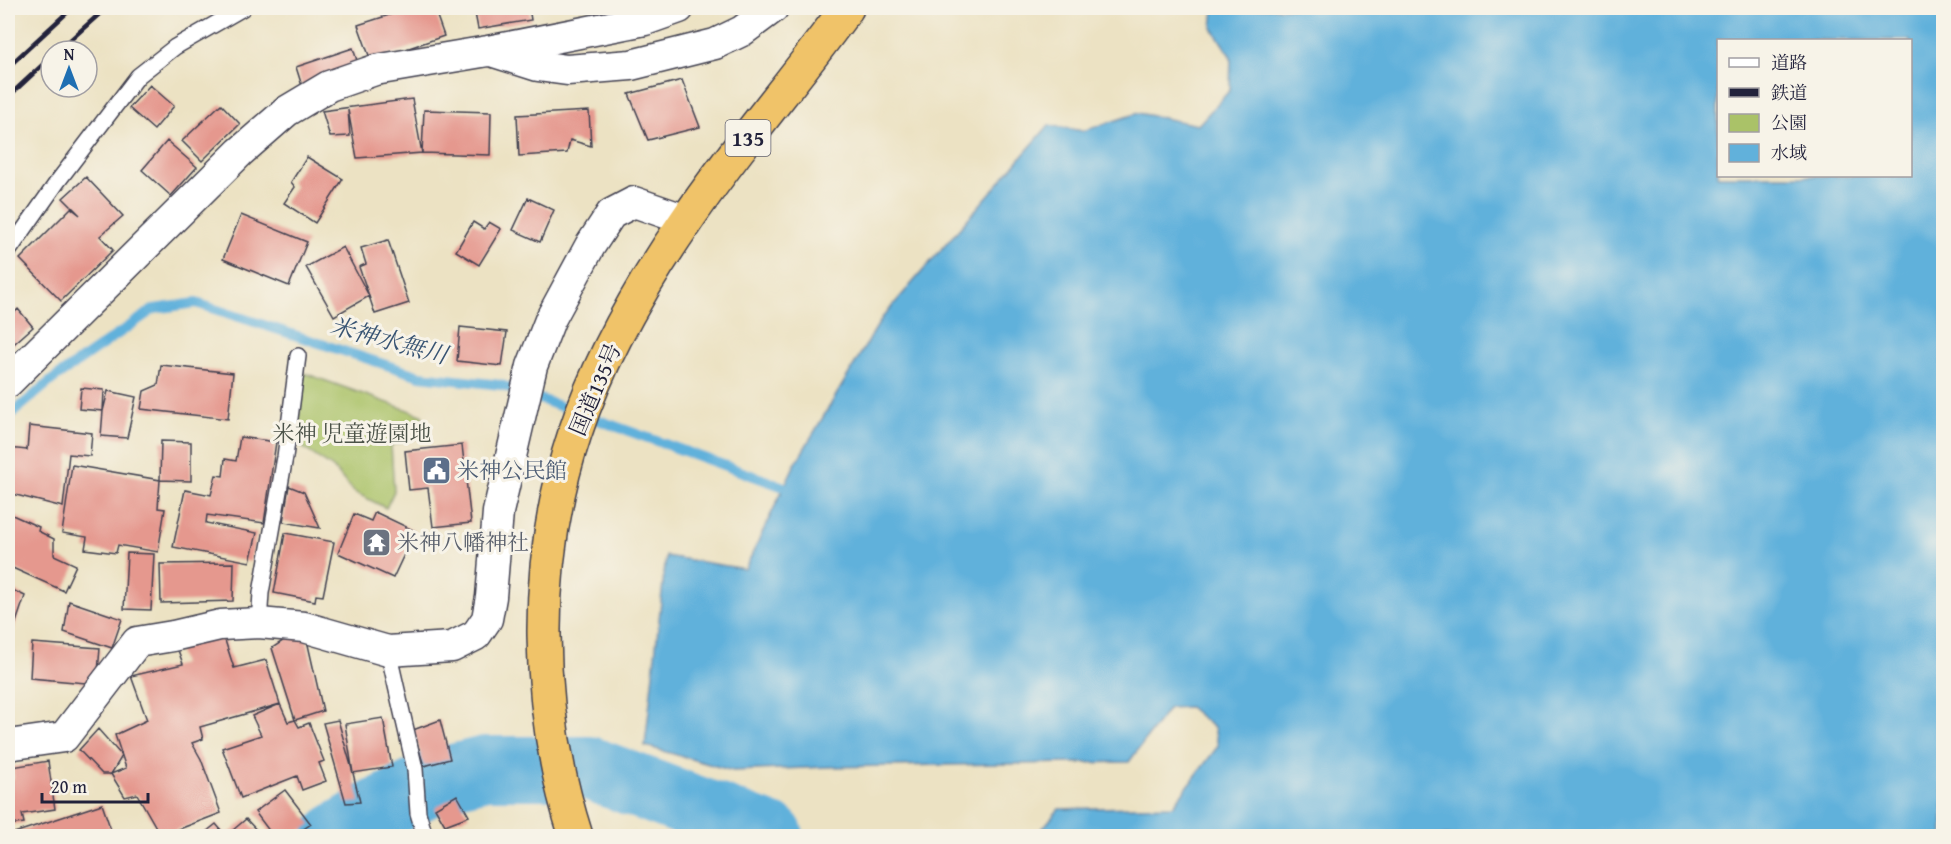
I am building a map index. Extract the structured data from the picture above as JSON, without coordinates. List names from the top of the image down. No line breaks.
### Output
{"streets":{"highway":["135","国道135号"]},"water":["米神水無川"],"parks":["米神 児童遊園地"],"places":{"public building":["米神公民館"],"temple":["米神八幡神社"]},"legend":["道路","鉄道","公園","水域"],"scale_bar":"20 m","north":"top"}
